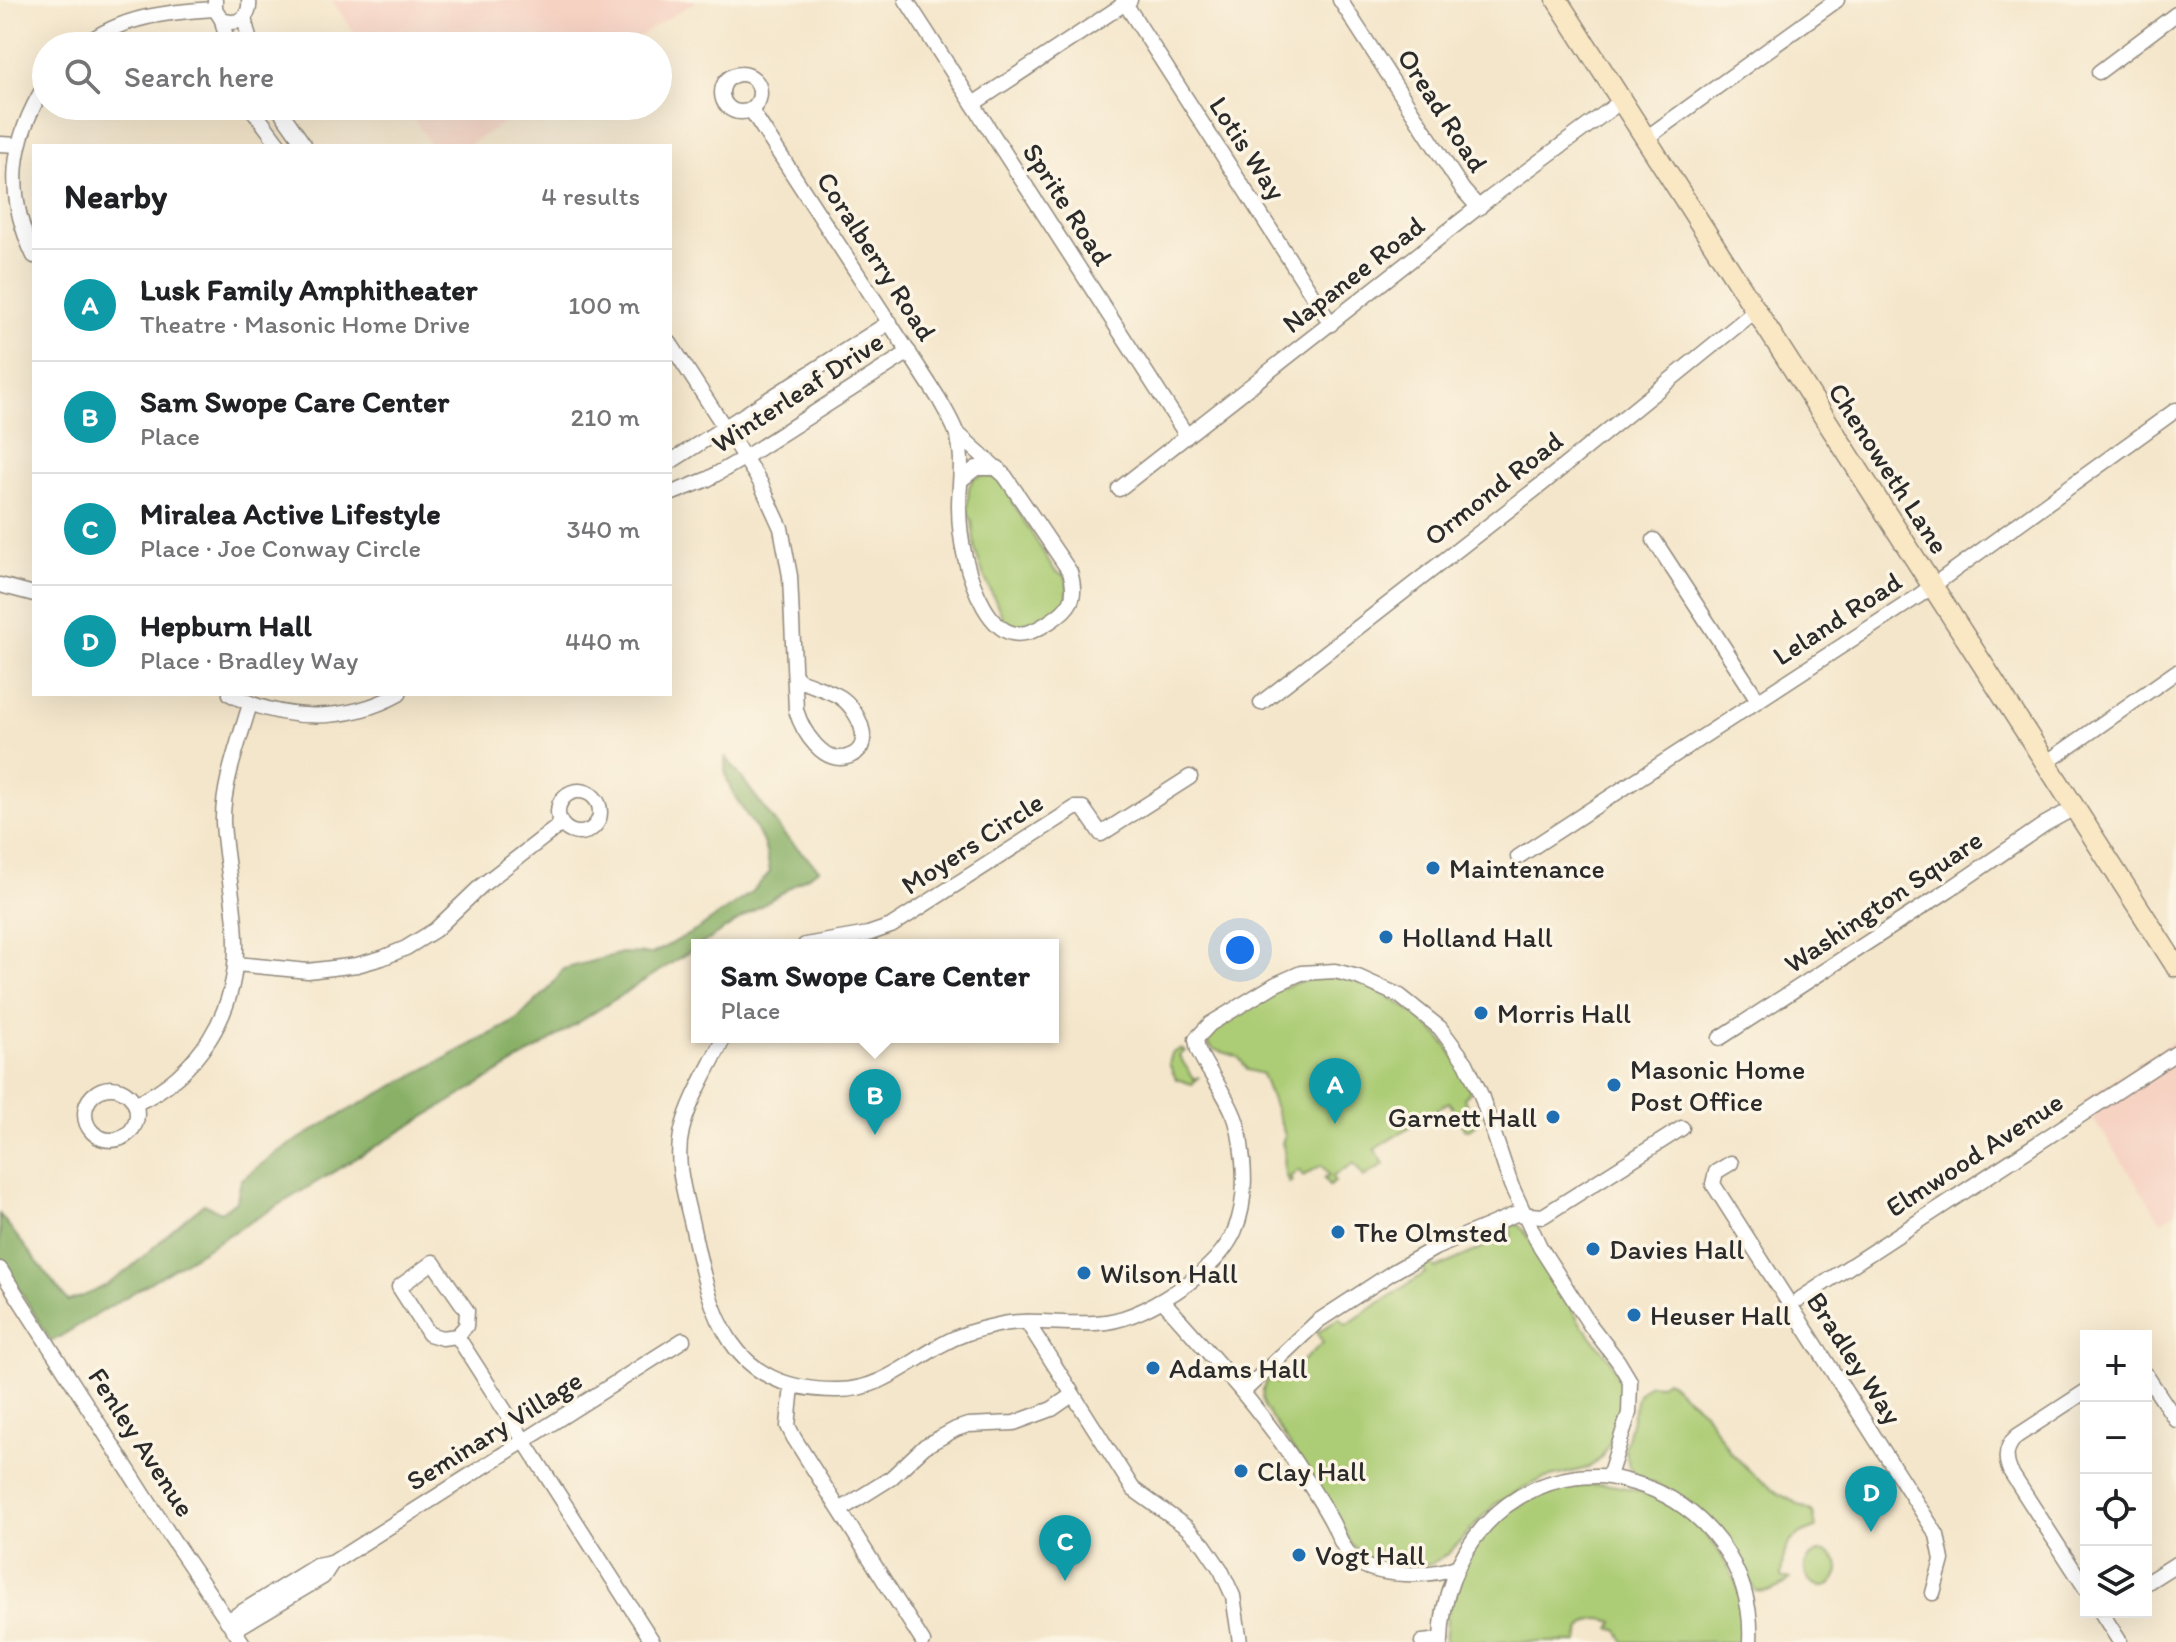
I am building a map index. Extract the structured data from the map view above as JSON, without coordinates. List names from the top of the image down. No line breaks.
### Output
{"streets":{"main road":["Chenoweth Lane"],"street":["Oread Road","Lotis Way","Sprite Road","Coralberry Road","Napanee Road","Winterleaf Drive","Ormond Road","Leland Road","Moyers Circle","Washington Square","Elmwood Avenue","Bradley Way","Seminary Village","Fenley Avenue"]},"crossings":[["Oread Road","Napanee Road"],["Lotis Way","Napanee Road"],["Sprite Road","Napanee Road"],["Coralberry Road","Winterleaf Drive"],["Napanee Road","Chenoweth Lane"],["Chenoweth Lane","Ormond Road"],["Chenoweth Lane","Leland Road"],["Chenoweth Lane","Washington Square"],["Seminary Village","Fenley Avenue"]],"places":["Maintenance","Holland Hall","Morris Hall","Masonic Home Post Office","Garnett Hall","The Olmsted","Davies Hall","Wilson Hall","Heuser Hall","Adams Hall","Clay Hall","Vogt Hall"],"page":{"search":"Search here","heading":["Nearby","4 results"],"list":[{"mark":"A","name":"Lusk Family Amphitheater","note":"Theatre · Masonic Home Drive","value":"100 m"},{"mark":"B","name":"Sam Swope Care Center","note":"Place","value":"210 m"},{"mark":"C","name":"Miralea Active Lifestyle","note":"Place · Joe Conway Circle","value":"340 m"},{"mark":"D","name":"Hepburn Hall","note":"Place · Bradley Way","value":"440 m"}],"popup":["Sam Swope Care Center","Place"],"pins":["A","B","D","C"],"map_buttons":["+","−"]}}
